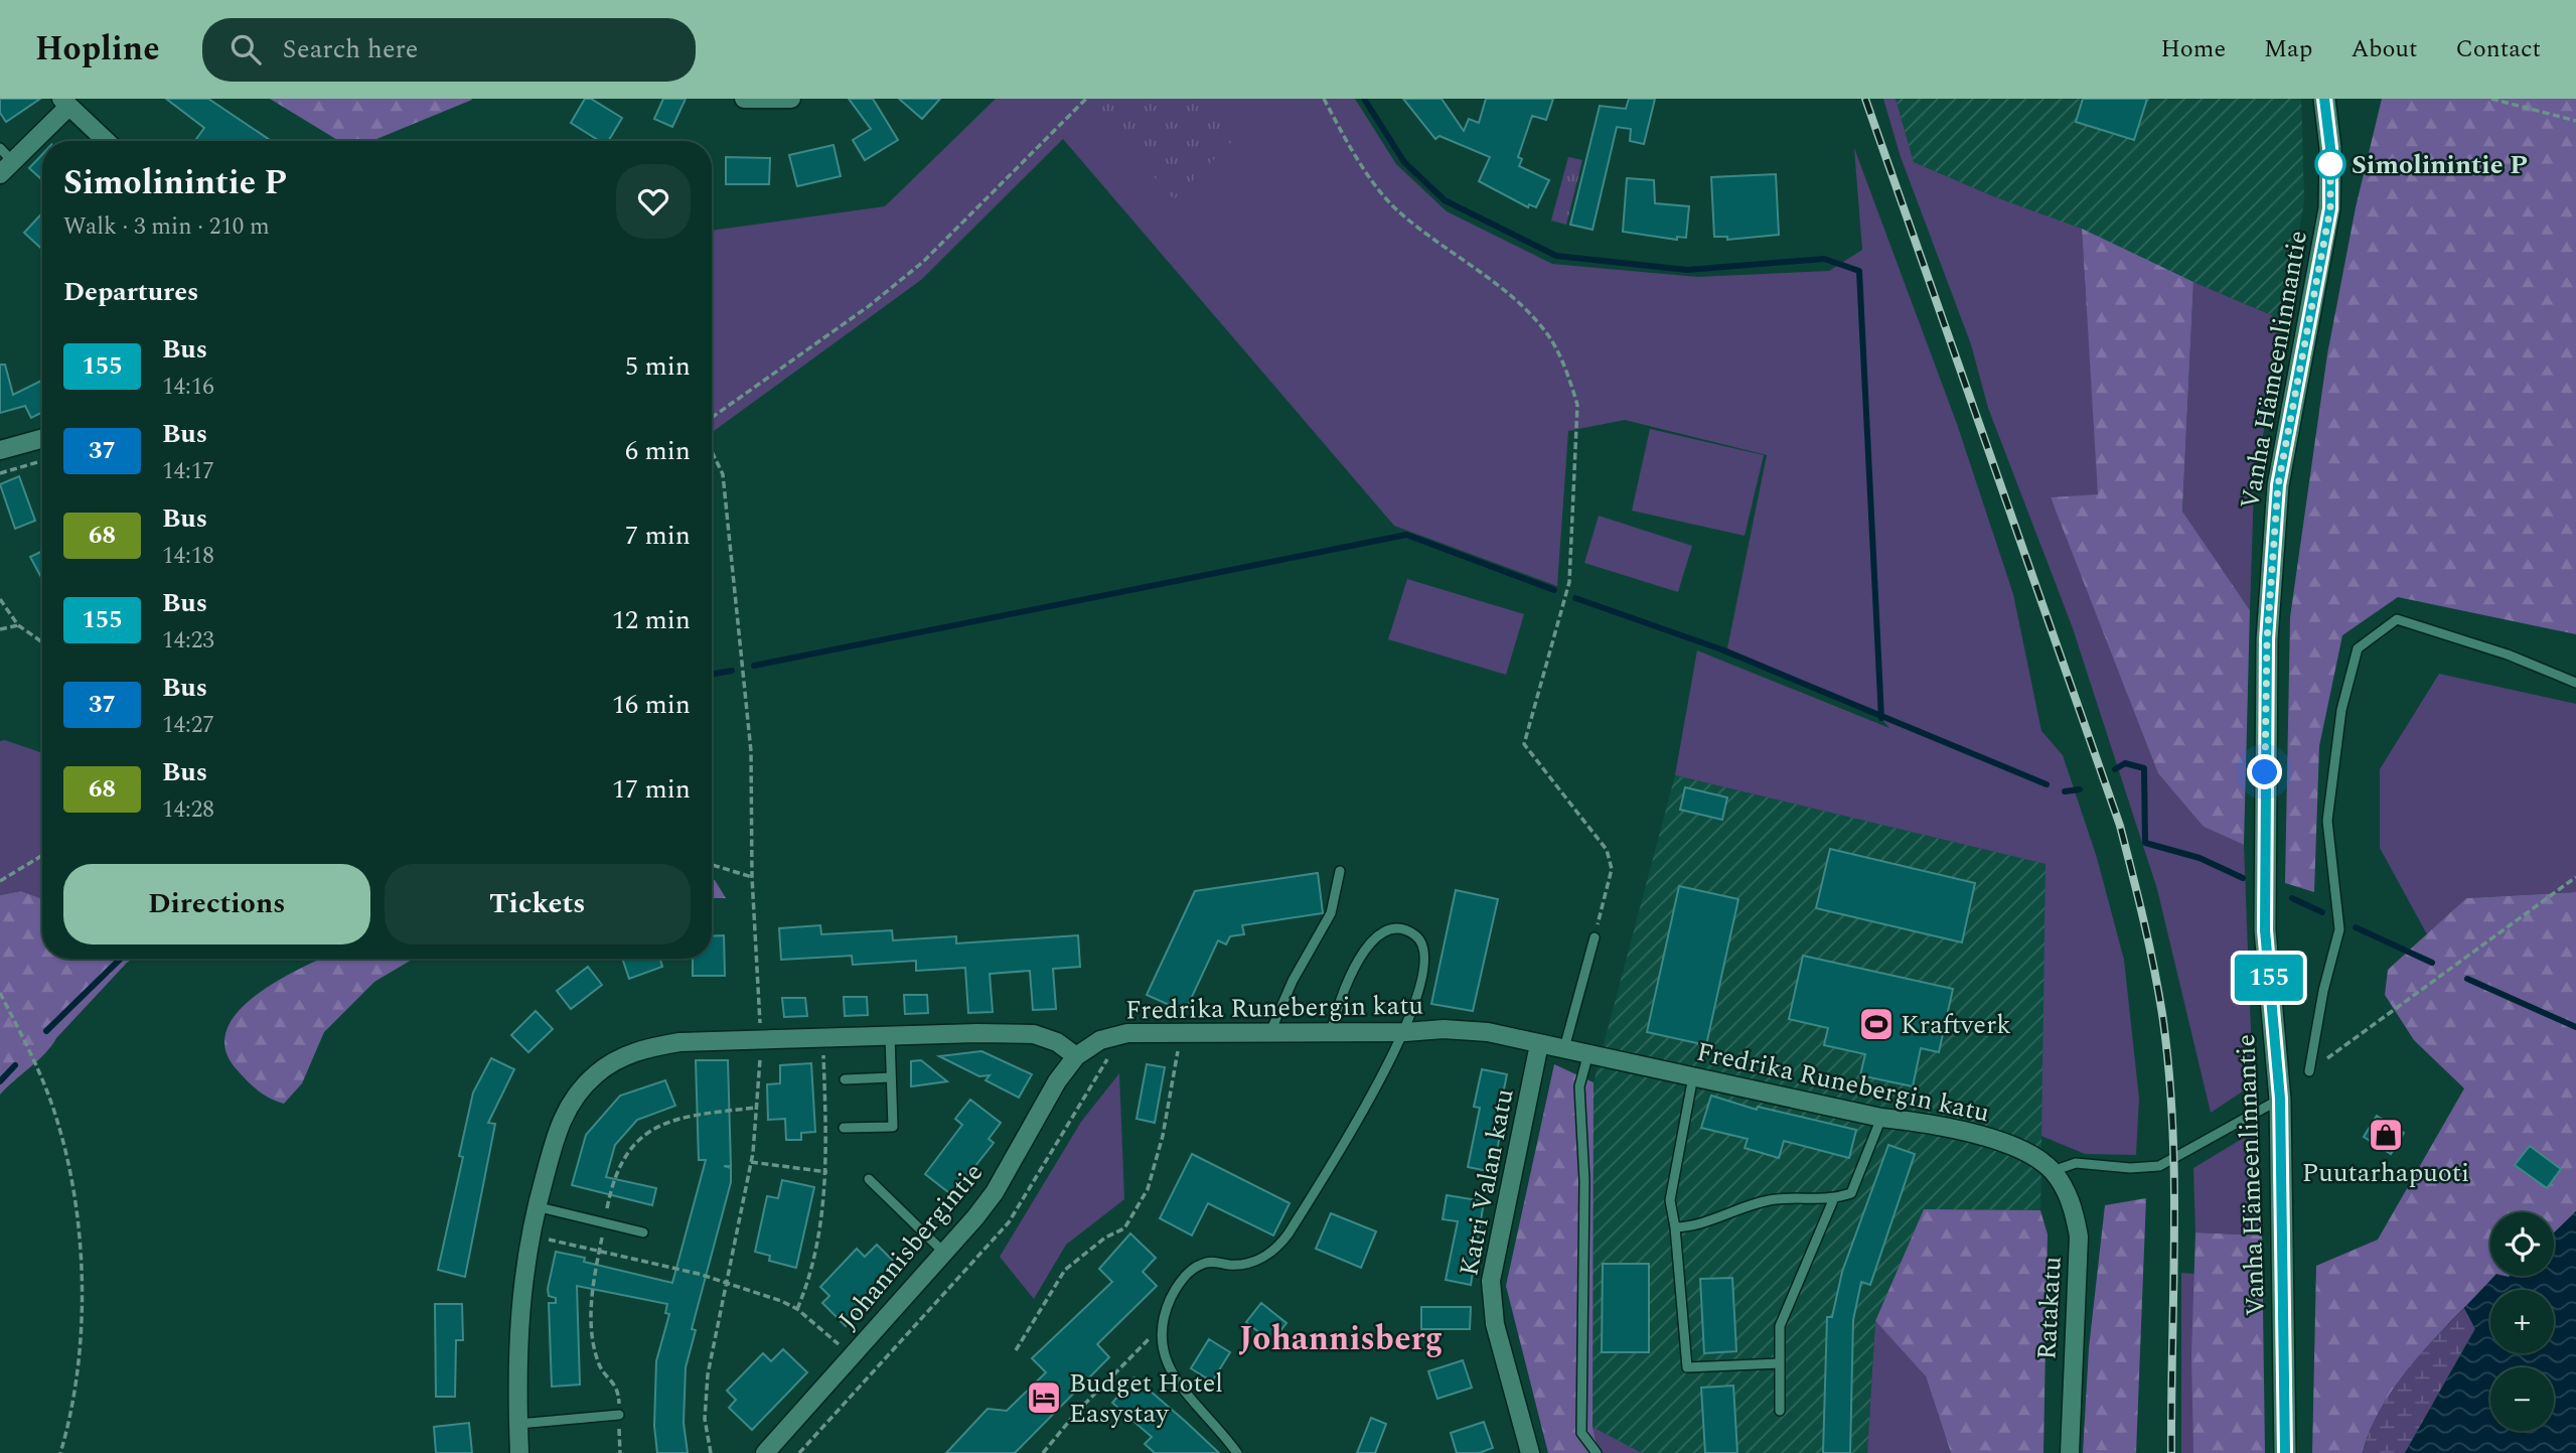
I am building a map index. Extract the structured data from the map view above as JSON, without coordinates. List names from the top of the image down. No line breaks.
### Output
{"streets":{"street":["Vanha Hämeenlinnantie","Fredrika Runebergin katu","Katri Valan katu","Johannisbergintie","Ratakatu"]},"crossings":[["Fredrika Runebergin katu","Katri Valan katu"],["Fredrika Runebergin katu","Johannisbergintie"],["Fredrika Runebergin katu","Ratakatu"]],"districts":["Johannisberg"],"places":{"other":["Simolinintie P"],"sports":["Kraftverk"],"shop":["Puutarhapuoti"],"hotel":["Budget Hotel Easystay"]},"lines":["bus line 155"],"page":{"header":"Hopline","search":"Search here","nav":["Home","Map","About","Contact"],"on_map":"155","heading":[["Simolinintie P","Walk · 3 min · 210 m"],"Departures"],"list":[{"mark":"155","name":"Bus","note":"14:16","value":"5 min"},{"mark":"37","name":"Bus","note":"14:17","value":"6 min"},{"mark":"68","name":"Bus","note":"14:18","value":"7 min"},{"mark":"155","name":"Bus","note":"14:23","value":"12 min"},{"mark":"37","name":"Bus","note":"14:27","value":"16 min"},{"mark":"68","name":"Bus","note":"14:28","value":"17 min"}],"buttons":["Directions","Tickets"],"map_buttons":["+","−"]}}
